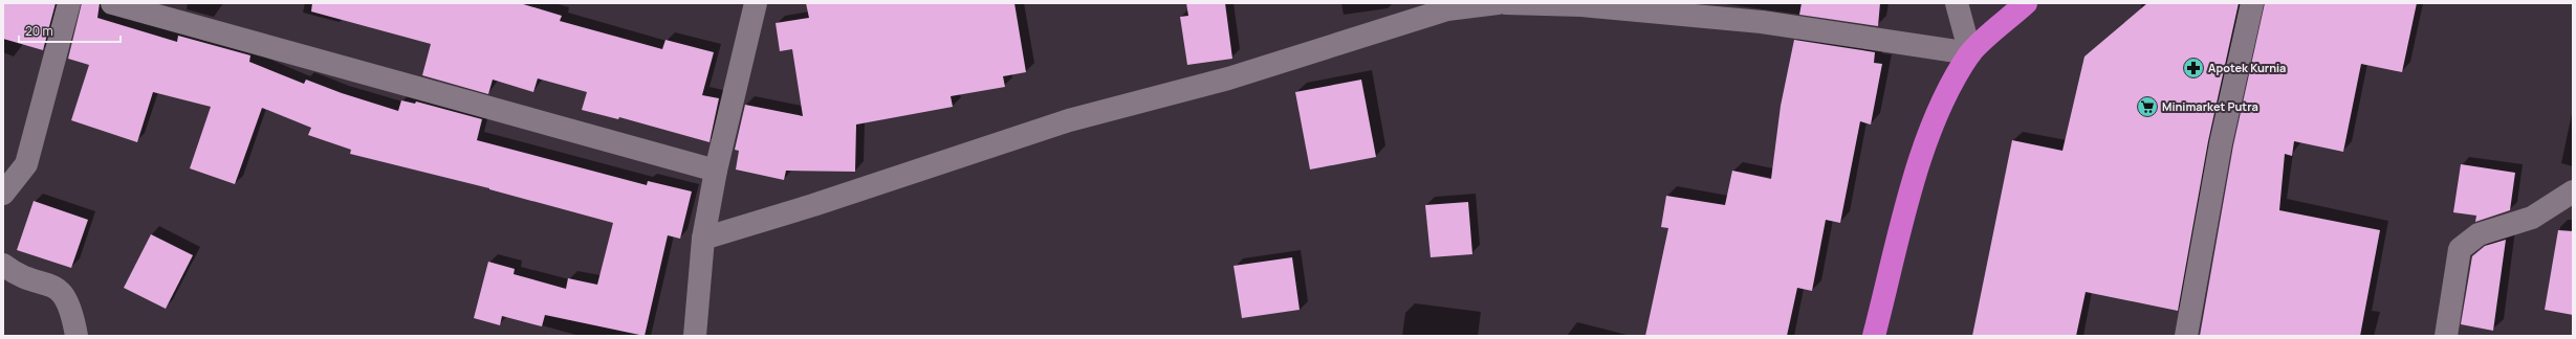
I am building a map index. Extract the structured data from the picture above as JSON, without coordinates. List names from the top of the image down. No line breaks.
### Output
{"places":{"pharmacy":["Apotek Kurnia"],"supermarket":["Minimarket Putra"]},"scale_bar":"20 m"}
